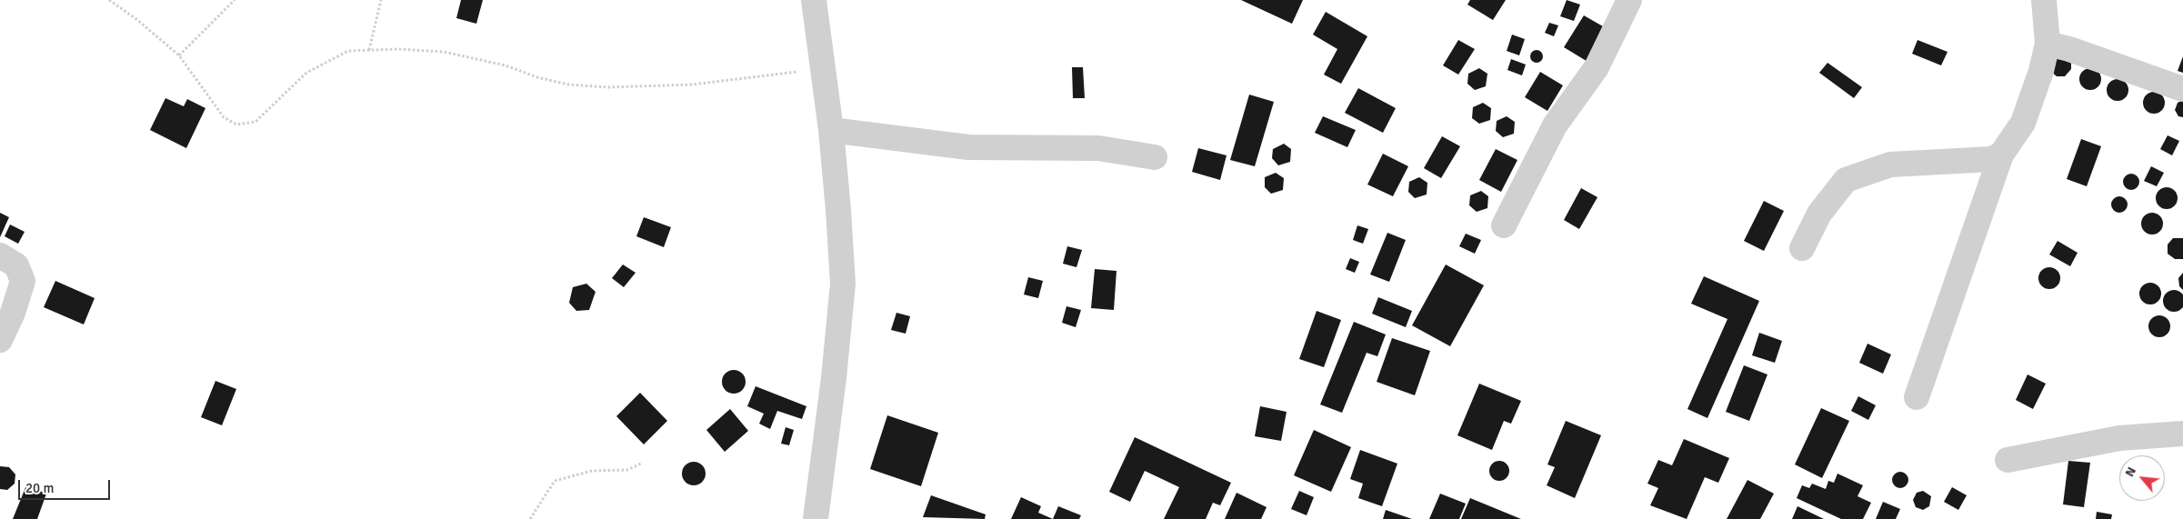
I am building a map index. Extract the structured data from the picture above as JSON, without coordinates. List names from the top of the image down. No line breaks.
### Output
{"scale_bar":"20 m","north":"top left"}
